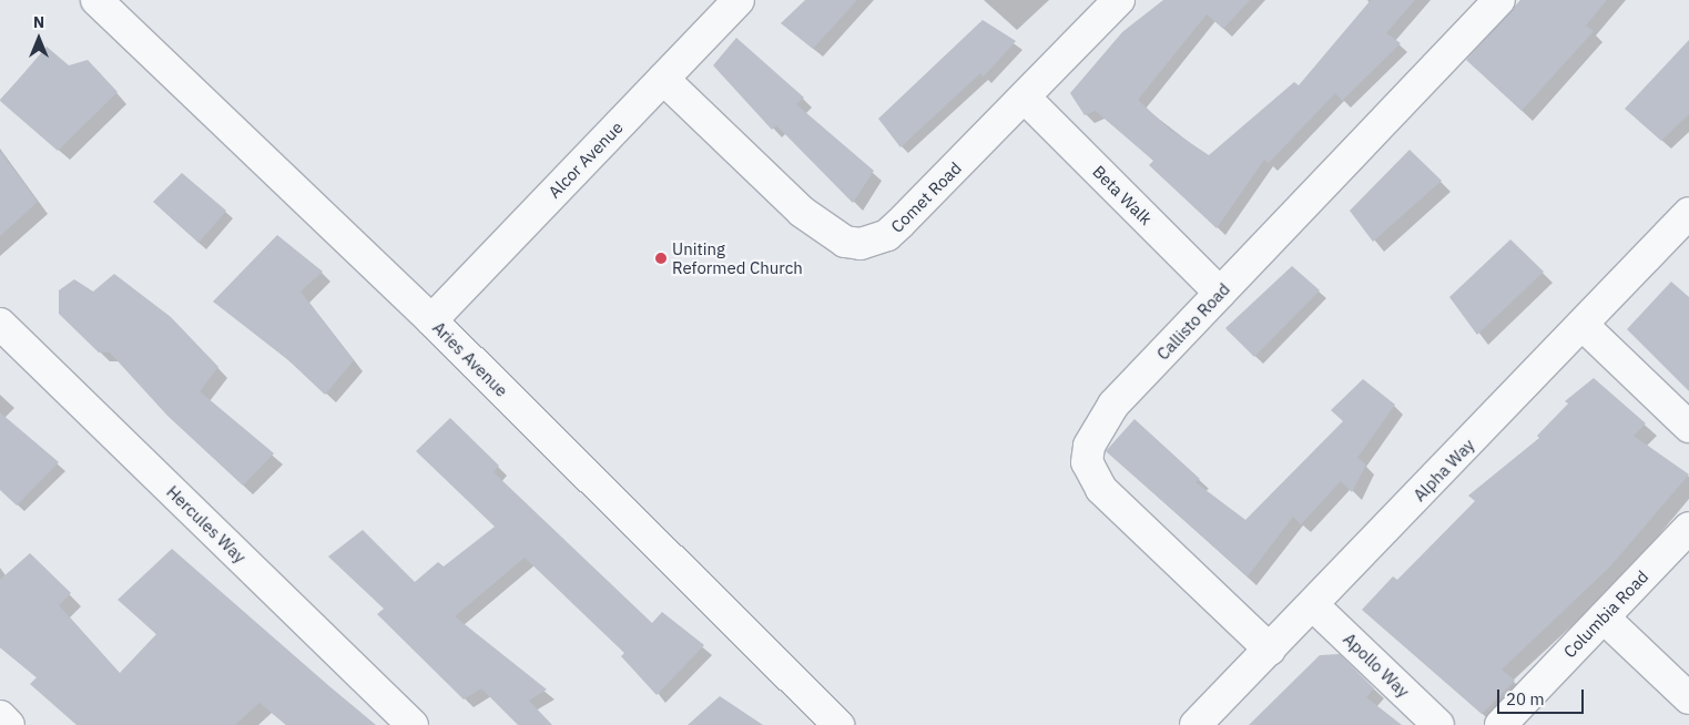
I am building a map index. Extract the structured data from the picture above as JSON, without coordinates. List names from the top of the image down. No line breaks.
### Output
{"streets":{"street":["Alcor Avenue","Beta Walk","Comet Road","Callisto Road","Aries Avenue","Alpha Way","Hercules Way","Columbia Road","Apollo Way"]},"crossings":[["Alcor Avenue","Comet Road"],["Alcor Avenue","Aries Avenue"],["Beta Walk","Comet Road"],["Beta Walk","Callisto Road"],["Callisto Road","Alpha Way"],["Alpha Way","Apollo Way"]],"places":["Uniting Reformed Church"],"scale_bar":"20 m","north":"top"}
